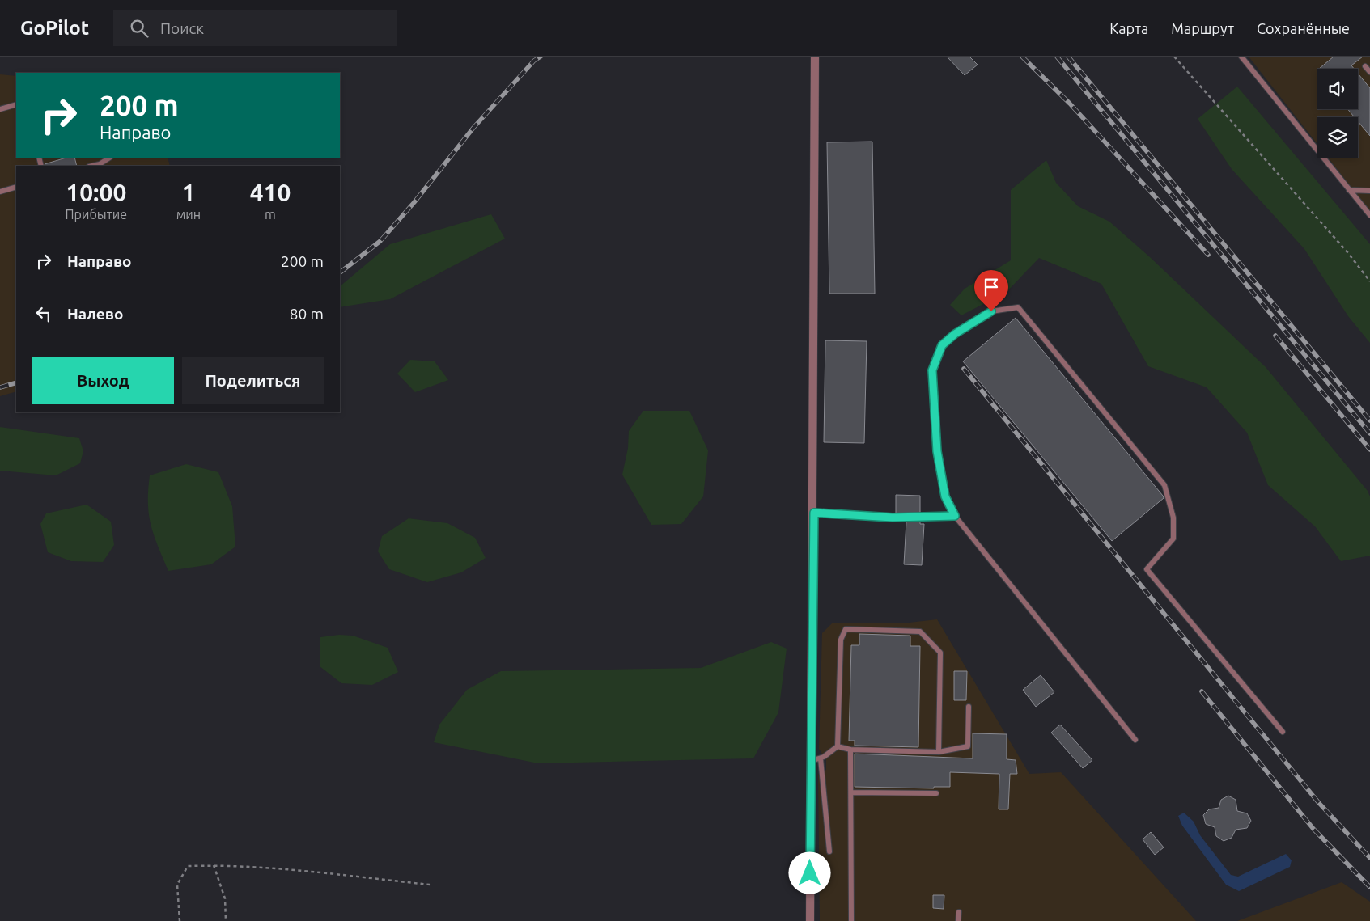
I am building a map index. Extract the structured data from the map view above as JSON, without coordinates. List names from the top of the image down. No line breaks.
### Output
{"page":{"header":"GoPilot","search":"Поиск","nav":["Карта","Маршрут","Сохранённые"],"turn":["200 m","Направо"],"eta":["10:00","Прибытие","1","мин","410","m"],"list":[{"name":"Направо","value":"200 m"},{"name":"Налево","value":"80 m"}],"buttons":["Выход","Поделиться"]}}
